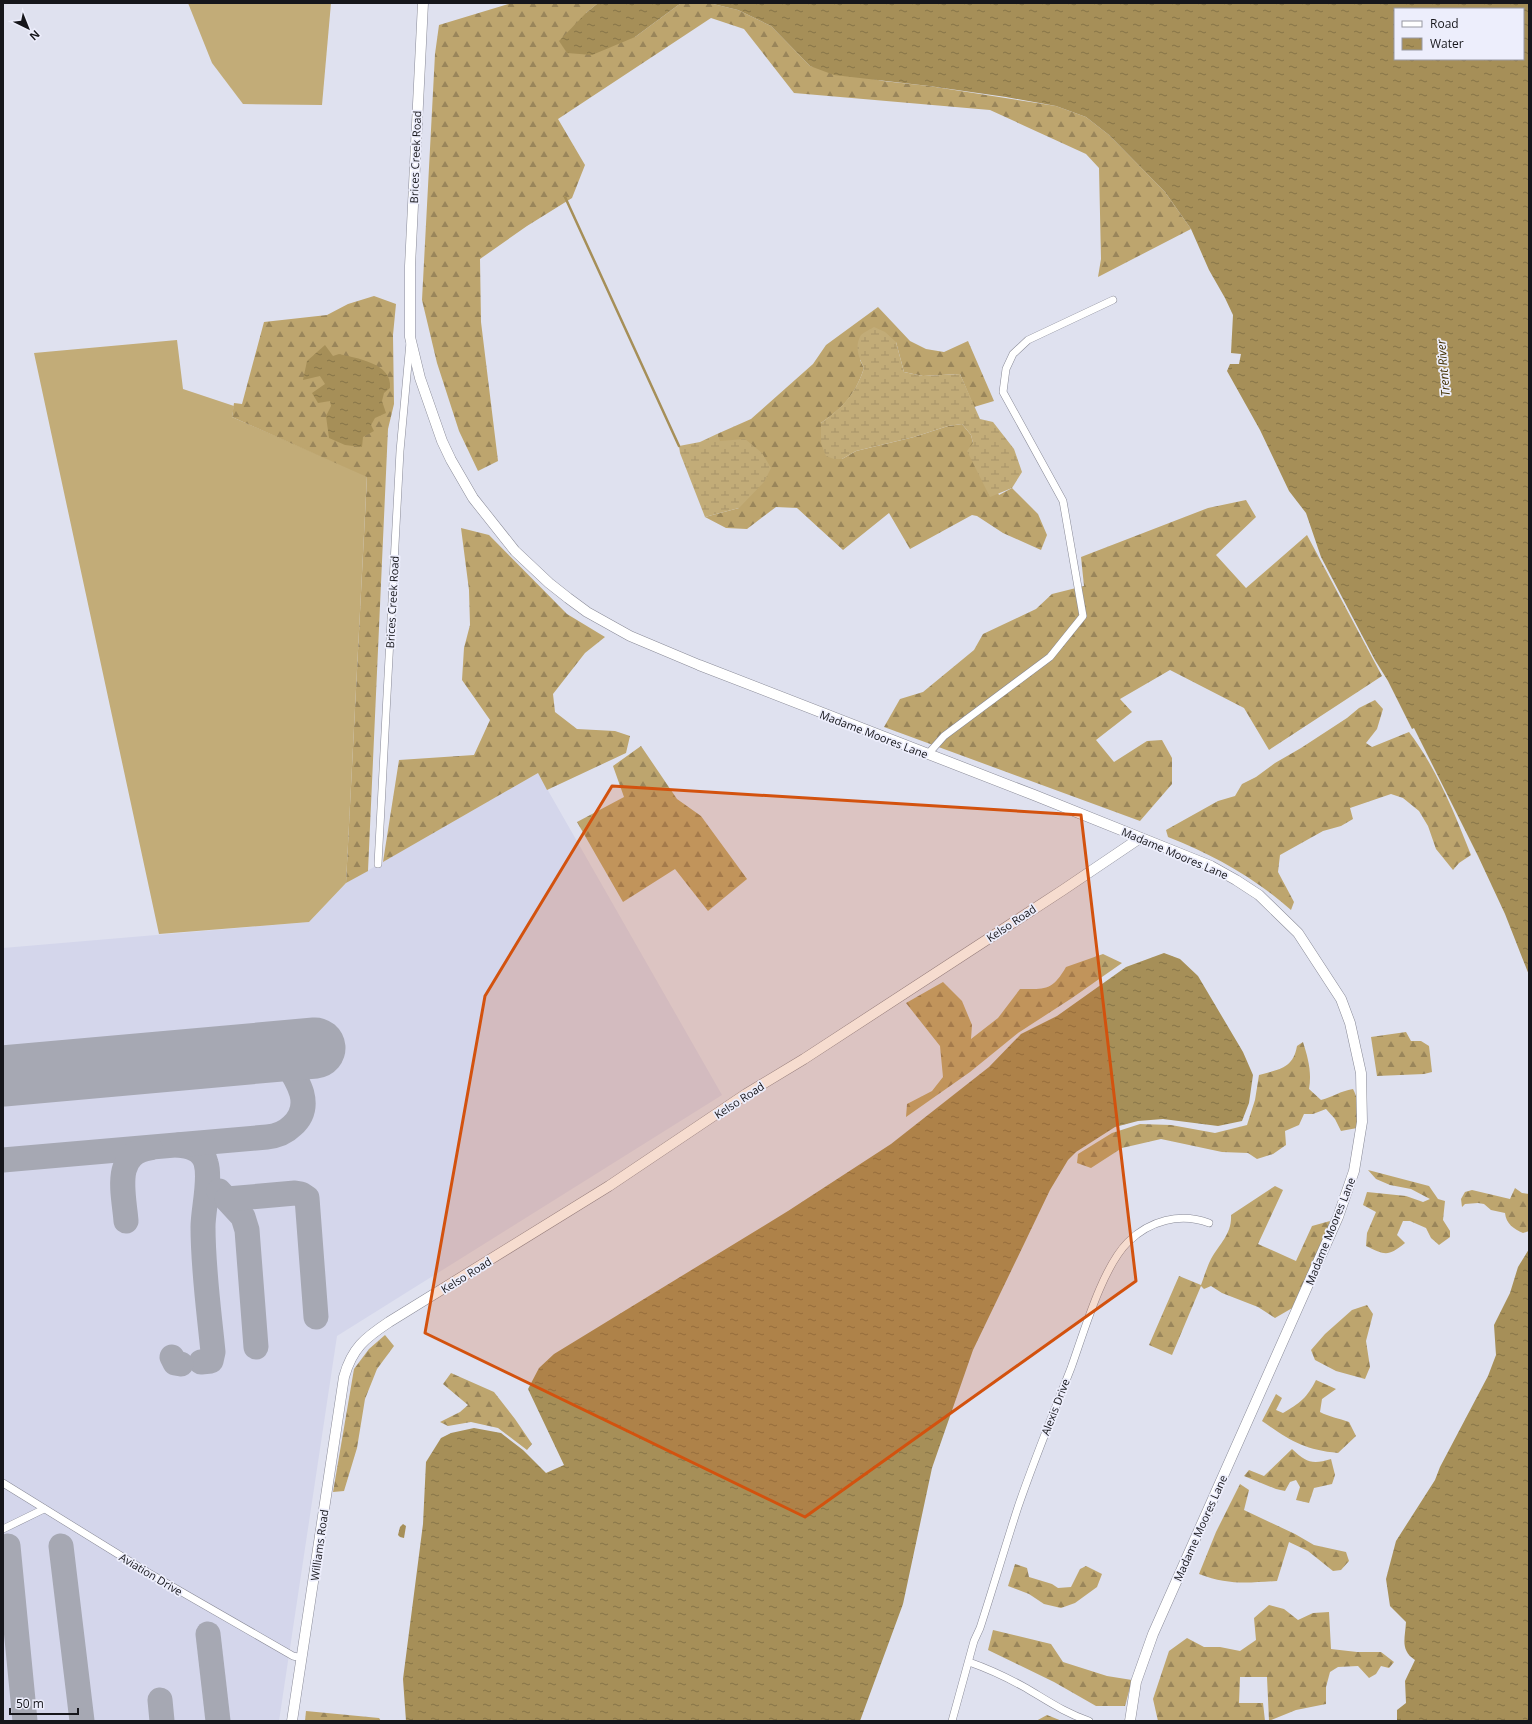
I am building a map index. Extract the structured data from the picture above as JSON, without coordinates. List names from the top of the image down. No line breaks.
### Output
{"streets":{"street":["Brices Creek Road","Madame Moores Lane","Kelso Road","Alexis Drive","Williams Road","Aviation Drive"]},"crossings":[["Brices Creek Road","Madame Moores Lane"],["Madame Moores Lane","Kelso Road"],["Kelso Road","Williams Road"],["Williams Road","Aviation Drive"]],"water":["Trent River"],"legend":["Road","Water"],"scale_bar":"50 m","north":"bottom right"}
